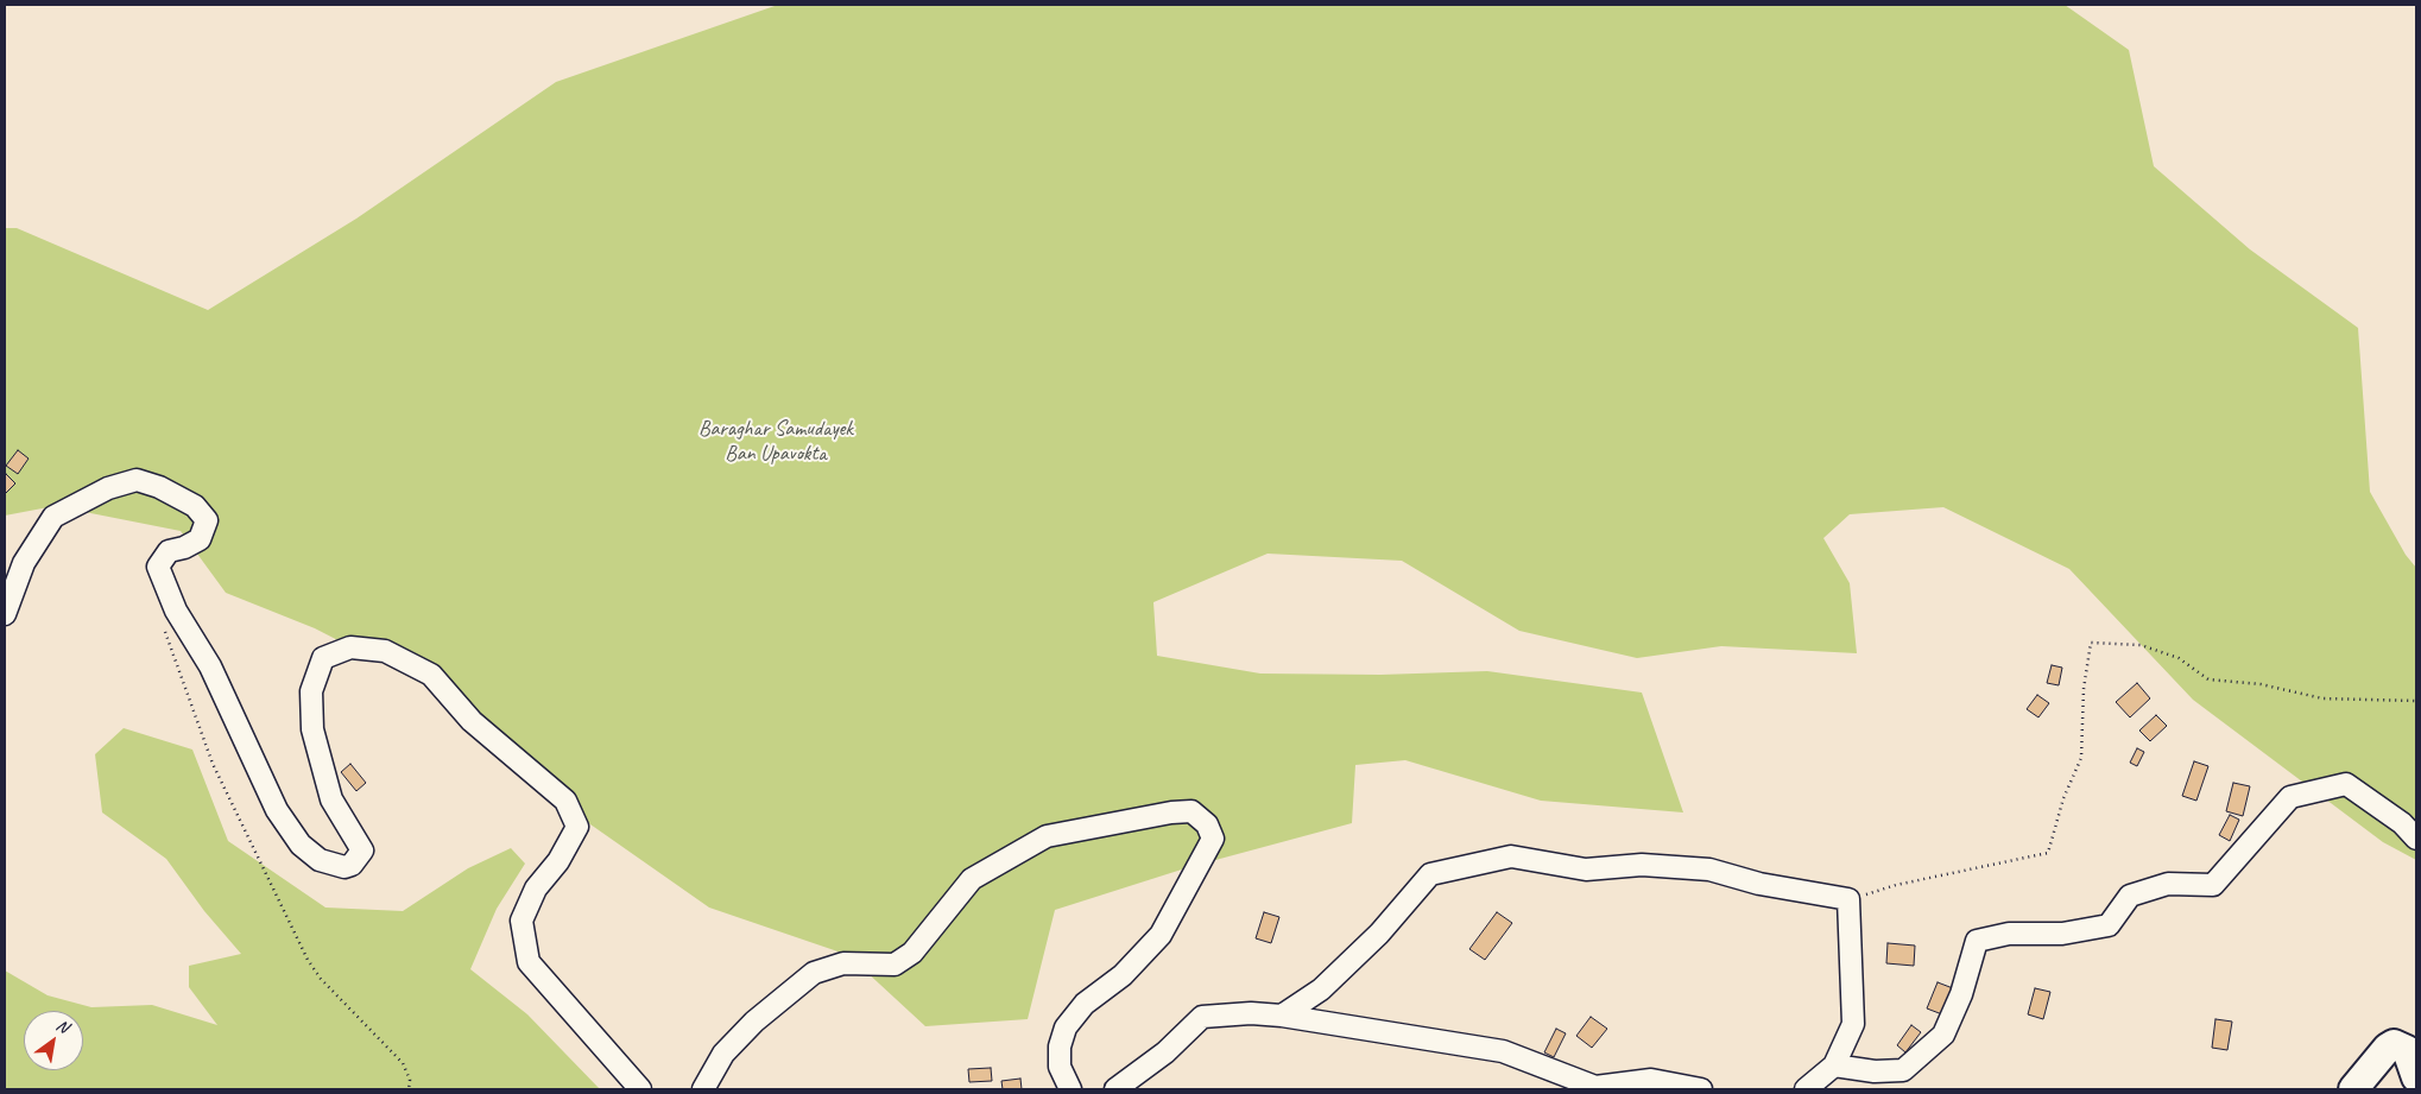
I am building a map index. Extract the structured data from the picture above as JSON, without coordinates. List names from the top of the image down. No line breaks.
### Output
{"parks":["Baraghar Samudayek Ban Upavokta"],"north":"top right"}
